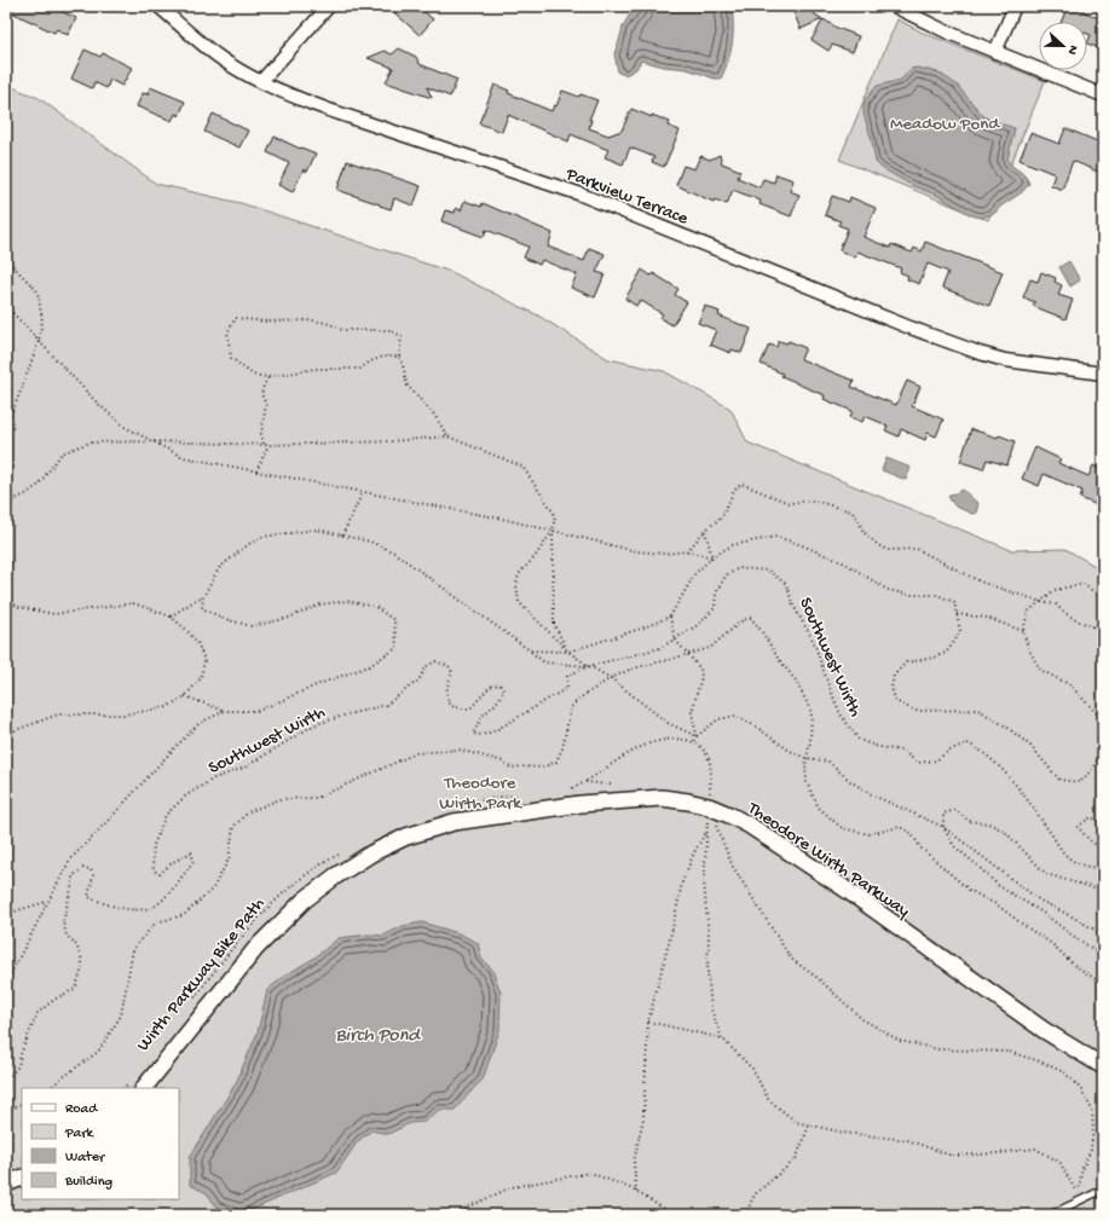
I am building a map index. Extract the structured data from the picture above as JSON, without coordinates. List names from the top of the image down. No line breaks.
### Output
{"streets":{"street":["Parkview Terrace","Theodore Wirth Parkway"],"path":["Southwest Wirth","Wirth Parkway Bike Path"]},"water":["Birch Pond"],"parks":["Meadow Pond","Theodore Wirth Park"],"legend":["Road","Park","Water","Building"],"north":"right"}
